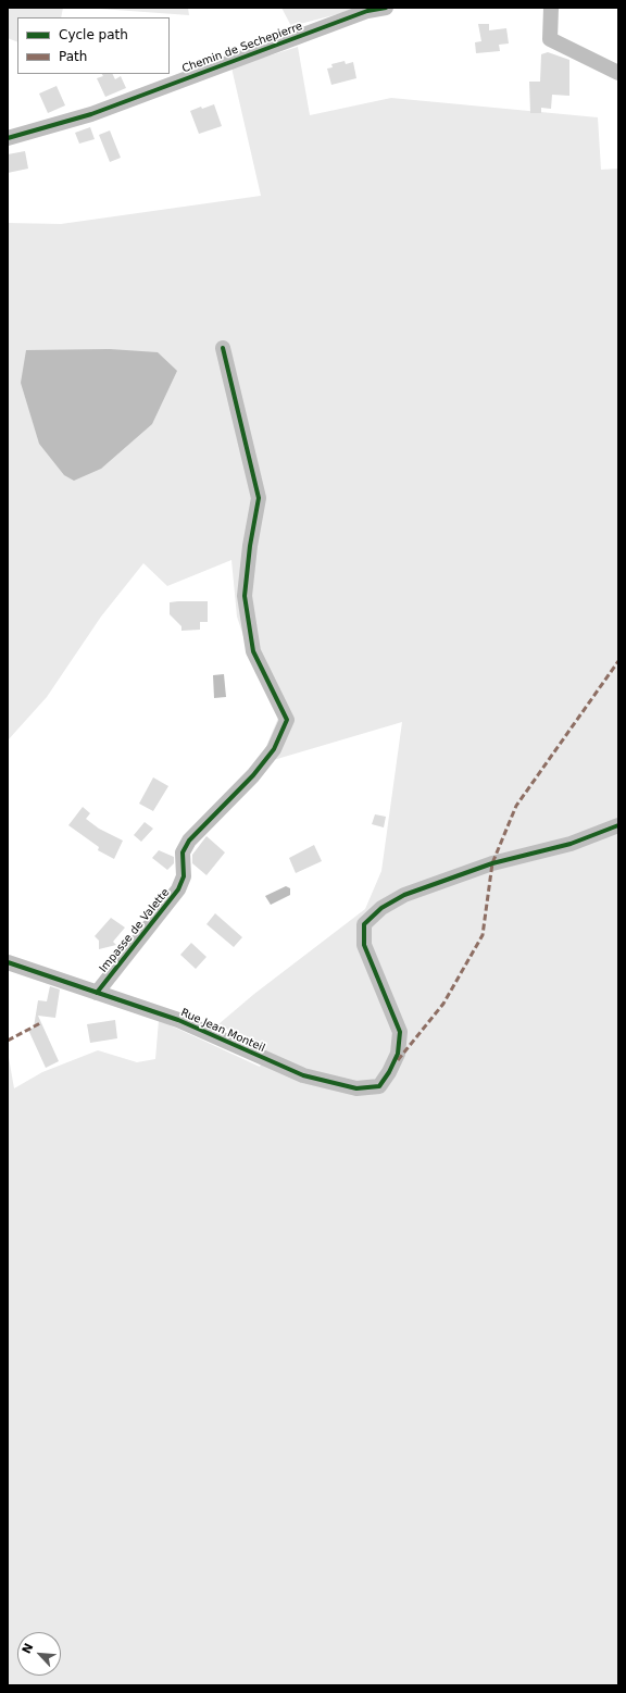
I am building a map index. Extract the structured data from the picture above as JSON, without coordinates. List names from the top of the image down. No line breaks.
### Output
{"streets":{"street":["Chemin de Sechepierre","Impasse de Valette","Rue Jean Monteil"]},"crossings":[["Impasse de Valette","Rue Jean Monteil"]],"legend":["Cycle path","Path"],"north":"top left"}
